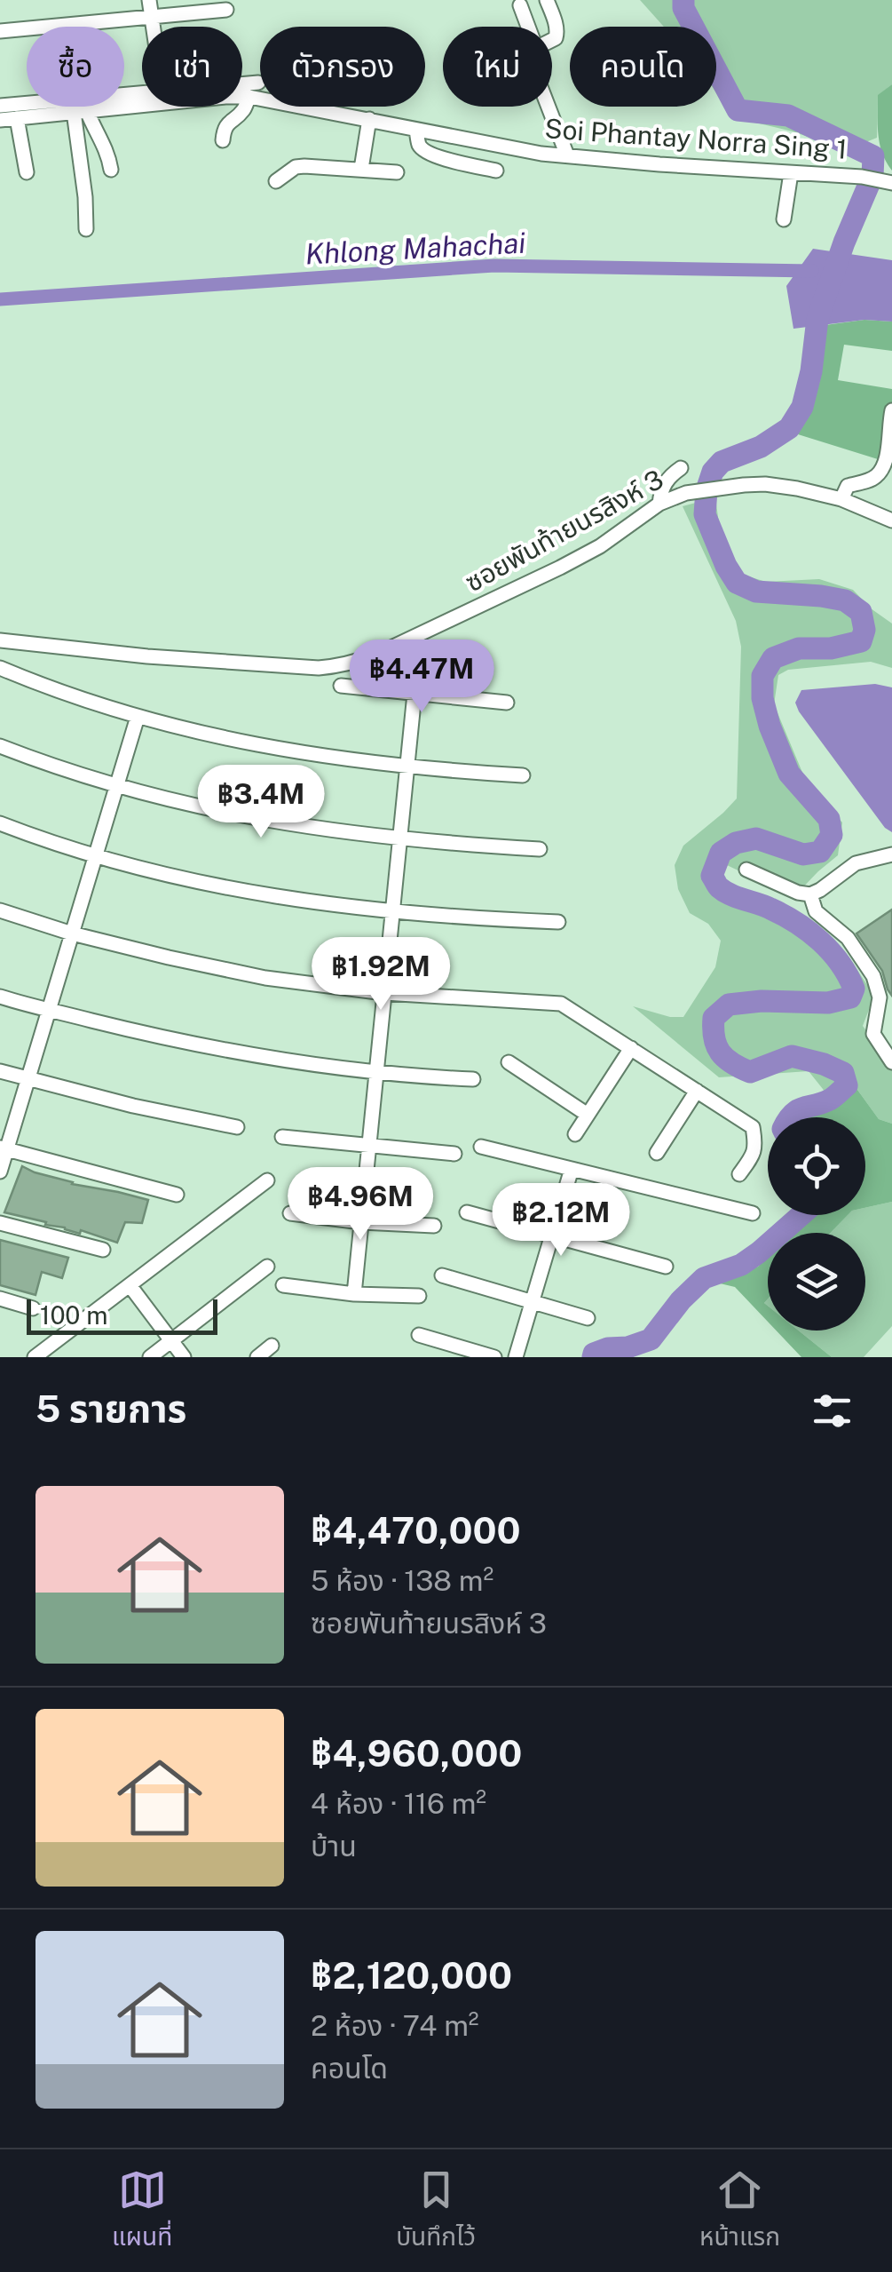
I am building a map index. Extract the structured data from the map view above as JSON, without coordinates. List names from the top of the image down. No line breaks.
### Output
{"streets":{"street":["Soi Phantay Norra Sing 1","ซอยพันท้ายนรสิงห์ 3"]},"water":["Khlong Mahachai"],"scale_bar":"100 m","page":{"chip":["ซื้อ","เช่า","ตัวกรอง","ใหม่","คอนโด"],"price":["฿4.47M","฿3.4M","฿1.92M","฿4.96M","฿2.12M"],"scale":"100 m","heading":"5 รายการ","list":[{"name":"฿4,470,000","note":"5 ห้อง · 138 m² · ซอยพันท้ายนรสิงห์ 3"},{"name":"฿4,960,000","note":"4 ห้อง · 116 m² · บ้าน"},{"name":"฿2,120,000","note":"2 ห้อง · 74 m² · คอนโด"}],"tabs":["แผนที่","บันทึกไว้","หน้าแรก"]}}
